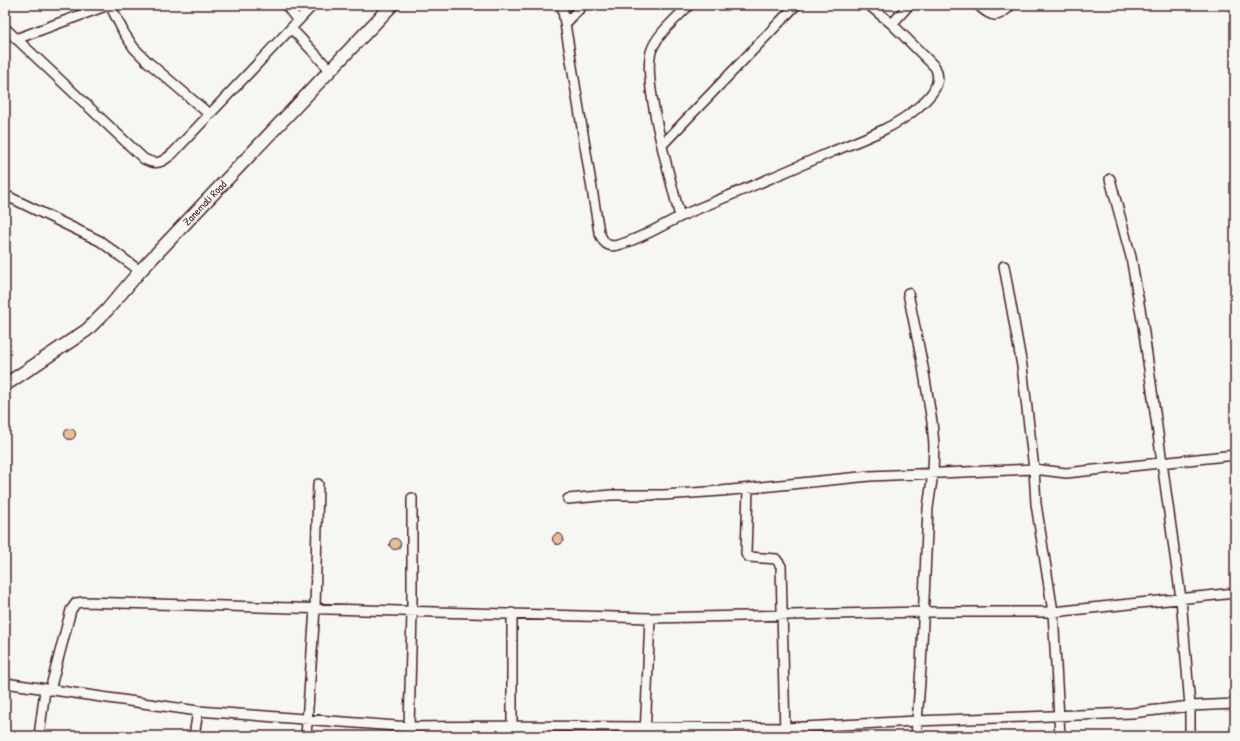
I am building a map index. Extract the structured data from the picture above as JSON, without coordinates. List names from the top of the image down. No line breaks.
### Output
{"streets":{"street":["Zanemali Road"]}}
